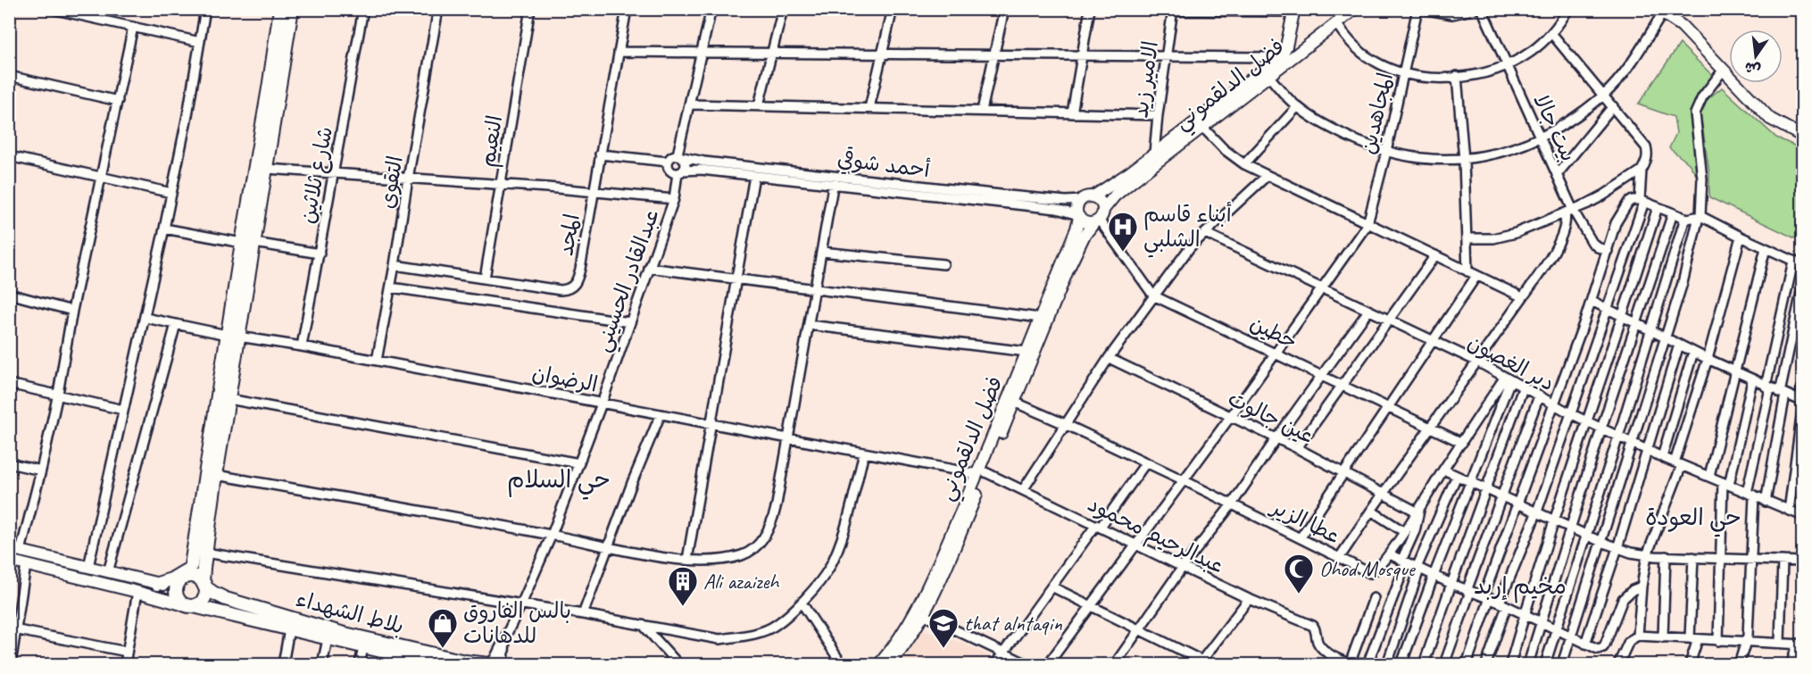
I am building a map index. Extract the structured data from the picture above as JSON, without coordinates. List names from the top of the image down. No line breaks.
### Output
{"streets":{"main road":["فضل الدلقموني","بلاط الشهداء"],"street":["الامير زيد","المجاهدين","بيت جالا","النعيم","أحمد شوقي","شارع ثلاثين","التقوى","المجد","عبدالقادر الحسيني","حطين","دير الغصون","الرضوان","عين جالوت","عطا الزير","عبدالرحيم محمود"]},"crossings":[["فضل الدلقموني","أحمد شوقي"],["فضل الدلقموني","حطين"],["فضل الدلقموني","الرضوان"],["فضل الدلقموني","عطا الزير"],["فضل الدلقموني","عبدالرحيم محمود"],["النعيم","المجد"],["أحمد شوقي","عبدالقادر الحسيني"],["أحمد شوقي","حطين"],["شارع ثلاثين","الرضوان"],["التقوى","المجد"],["التقوى","الرضوان"],["عبدالقادر الحسيني","الرضوان"],["عبدالقادر الحسيني","بلاط الشهداء"],["الرضوان","عبدالرحيم محمود"]],"districts":["حي السلام","حي العودة","مخيم إربد"],"places":{"hospital":["أبناء قاسم الشلبي"],"mosque":["Ohod Mosque"],"building":["Ali azaizeh"],"shop":["بالس الفاروق للدهانات"],"school or university":["that alntaqin"]},"north":"bottom"}
